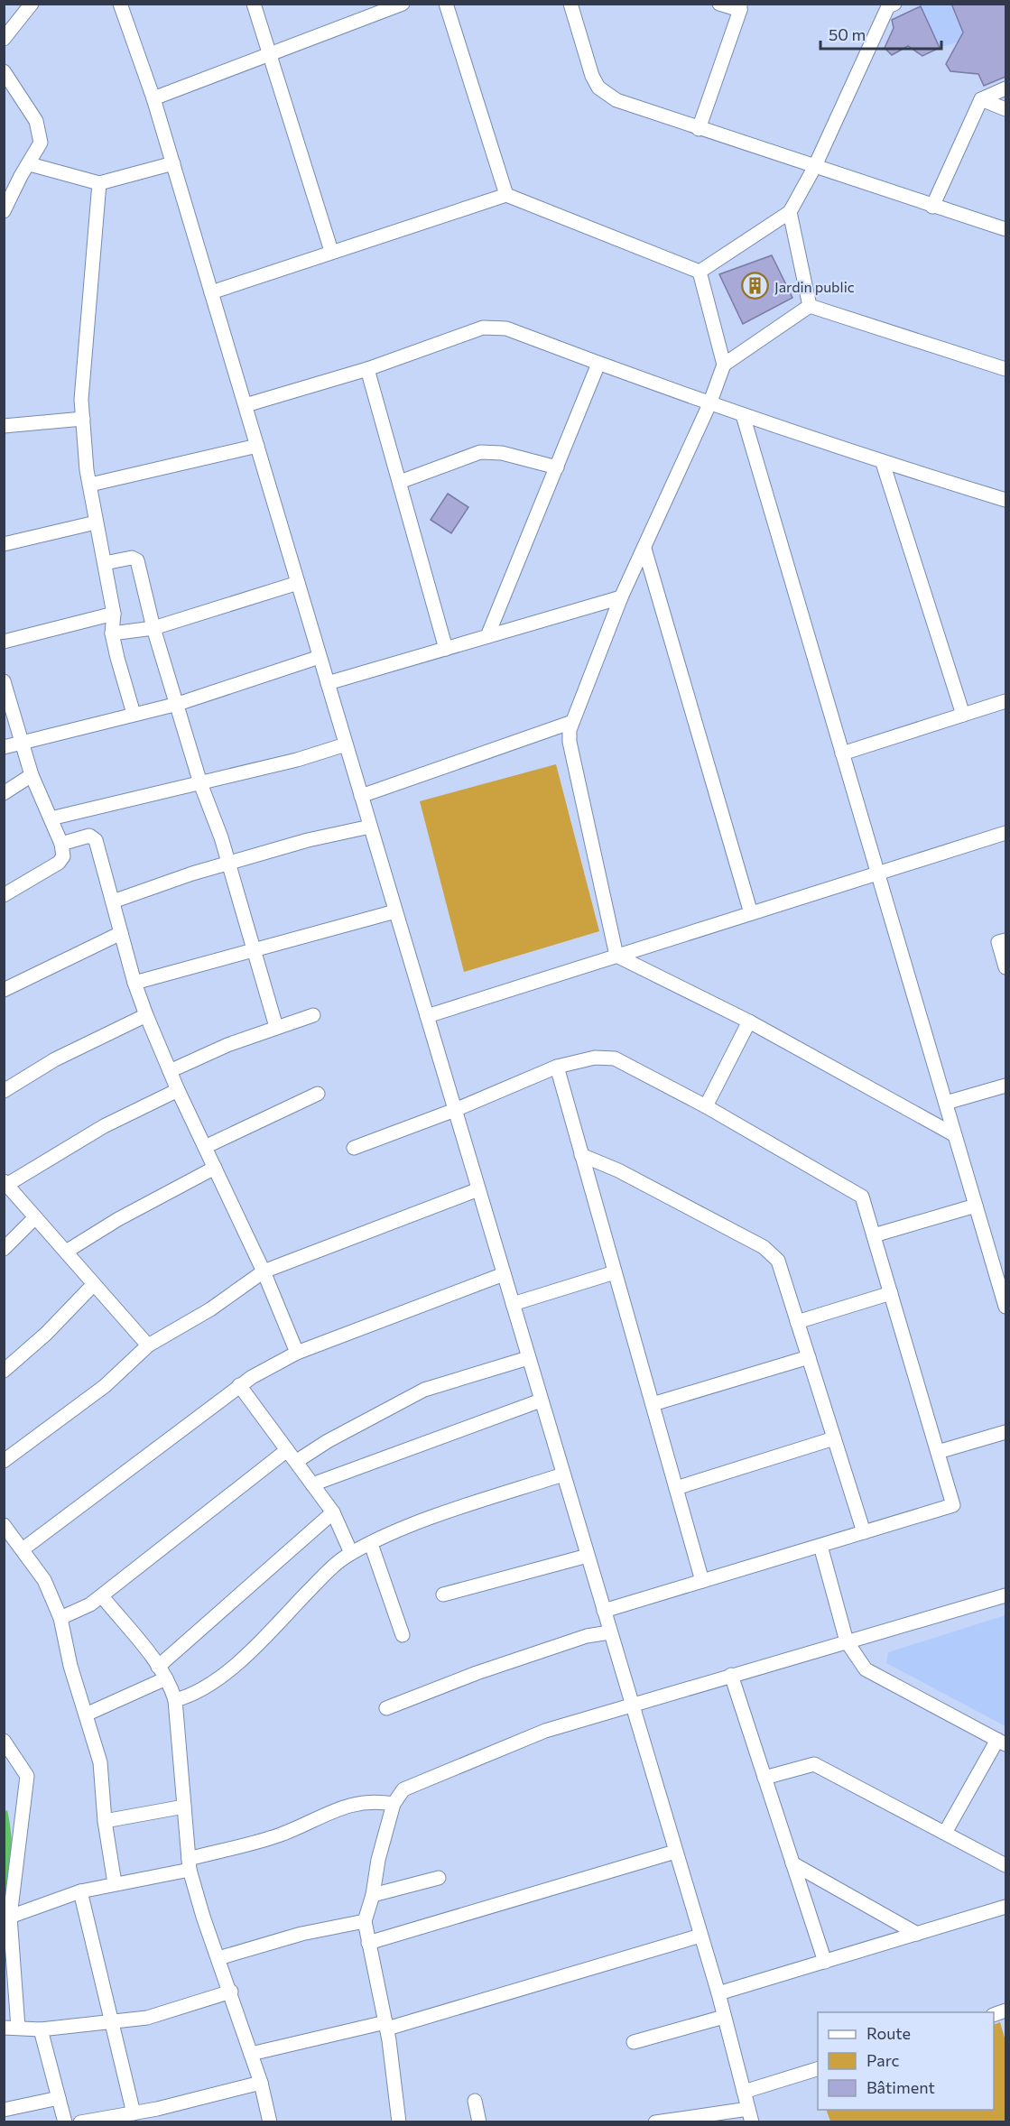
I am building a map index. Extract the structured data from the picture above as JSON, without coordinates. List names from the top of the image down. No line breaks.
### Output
{"places":{"building":["Jardin public"]},"legend":["Route","Parc","Bâtiment"],"scale_bar":"50 m"}
